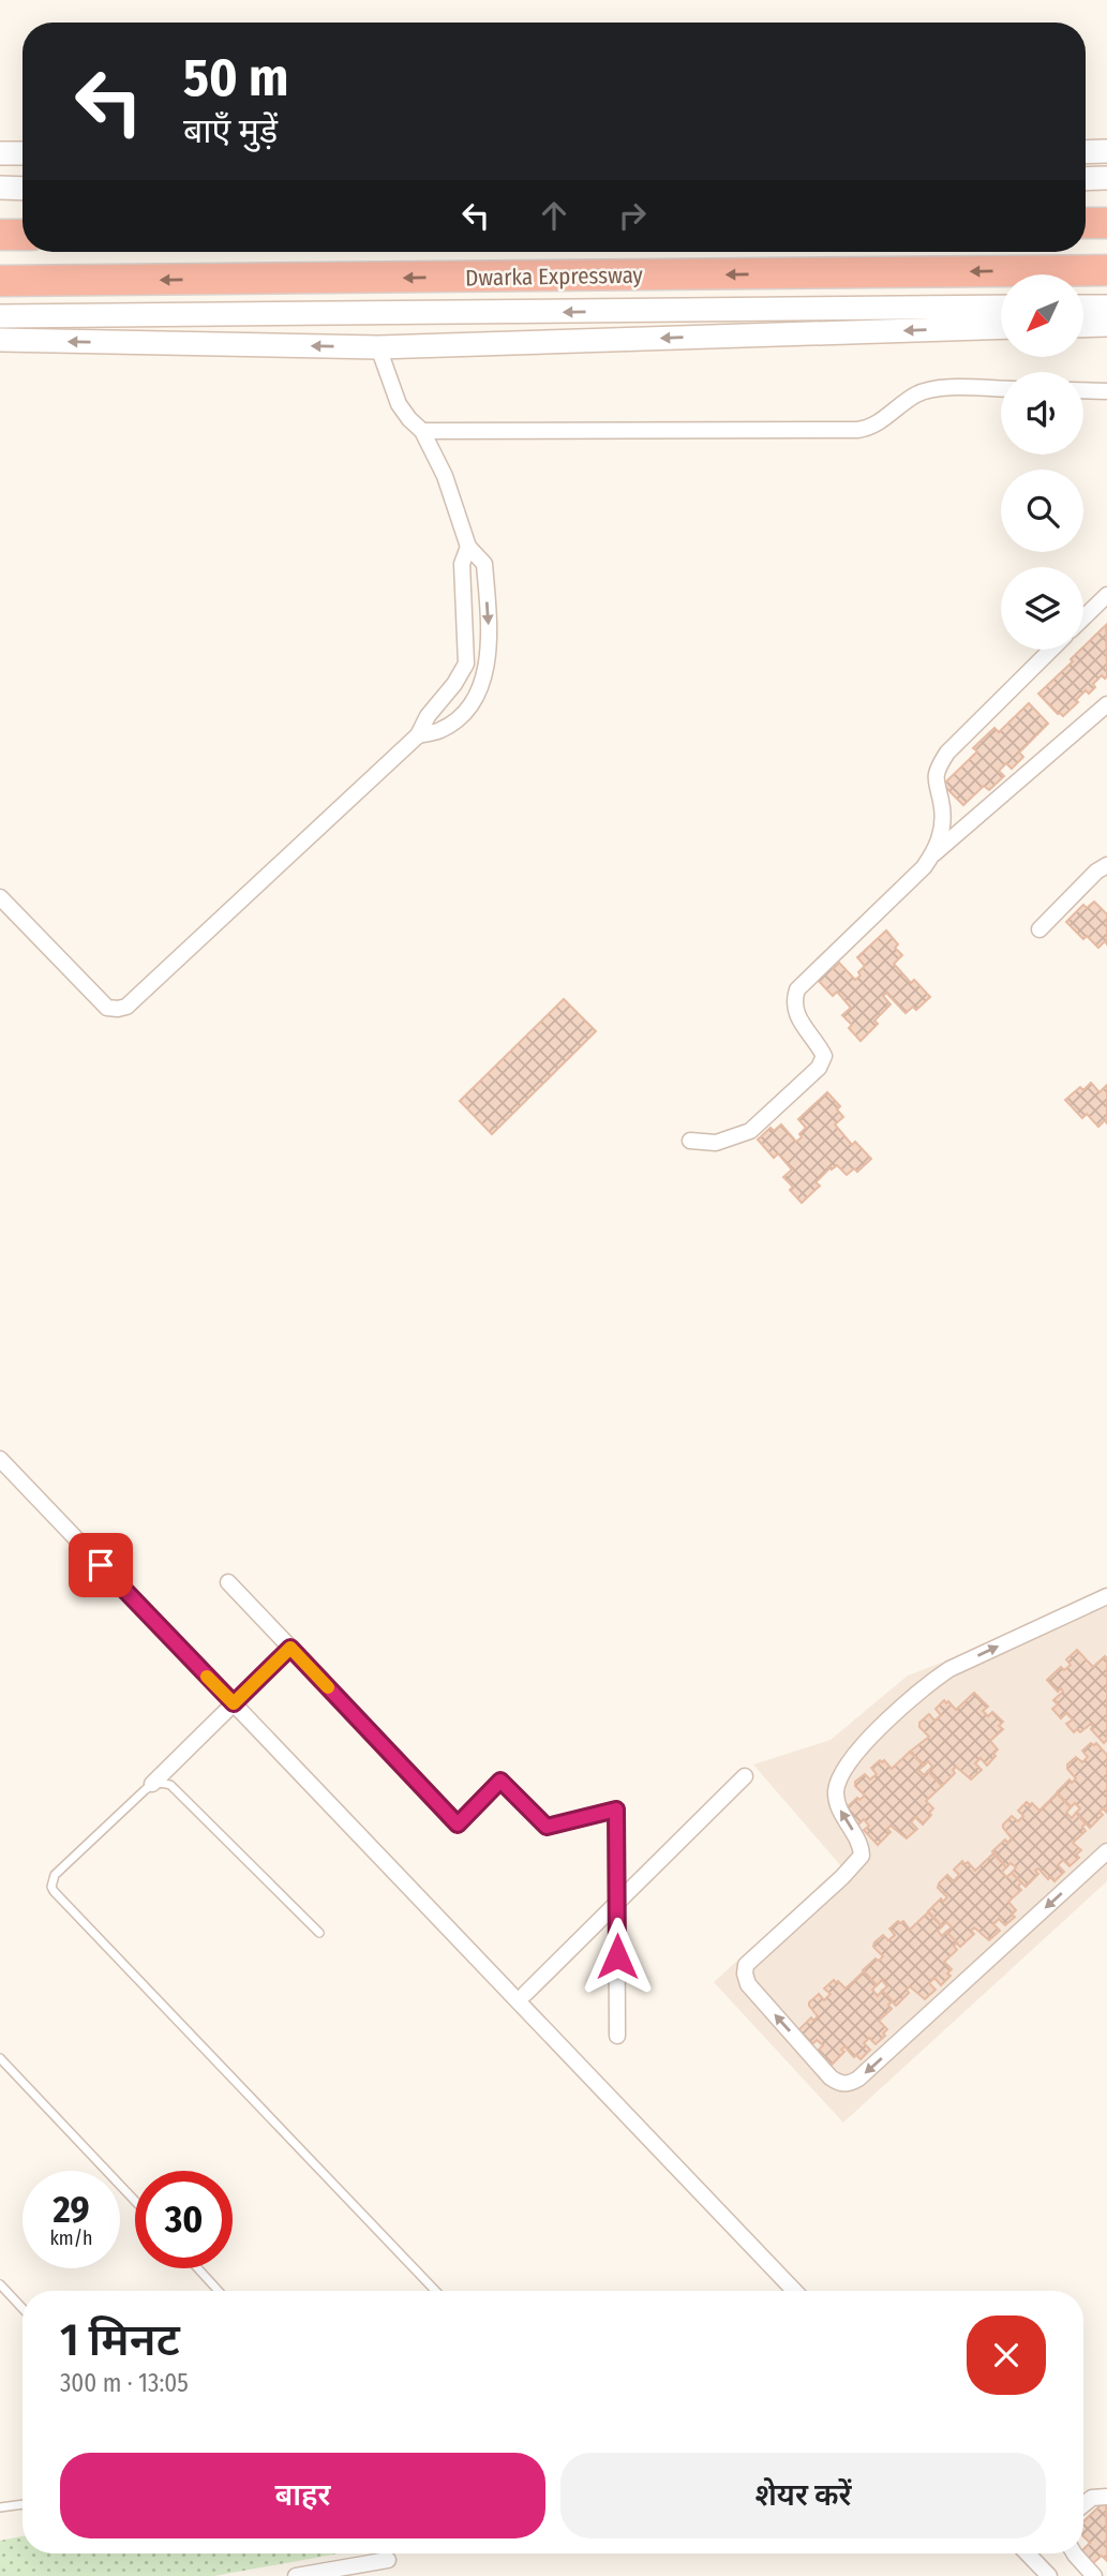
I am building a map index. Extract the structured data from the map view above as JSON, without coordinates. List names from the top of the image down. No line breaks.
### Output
{"streets":{"highway":["Dwarka Expressway"]},"one_way":["Dwarka Expressway"],"north":"bottom left","page":{"turn":["50 m","बाएँ मुड़ें"],"speed":"29 km/h","limit":"30","heading":["1 मिनट","300 m · 13:05"],"buttons":["बाहर","शेयर करें"]}}
